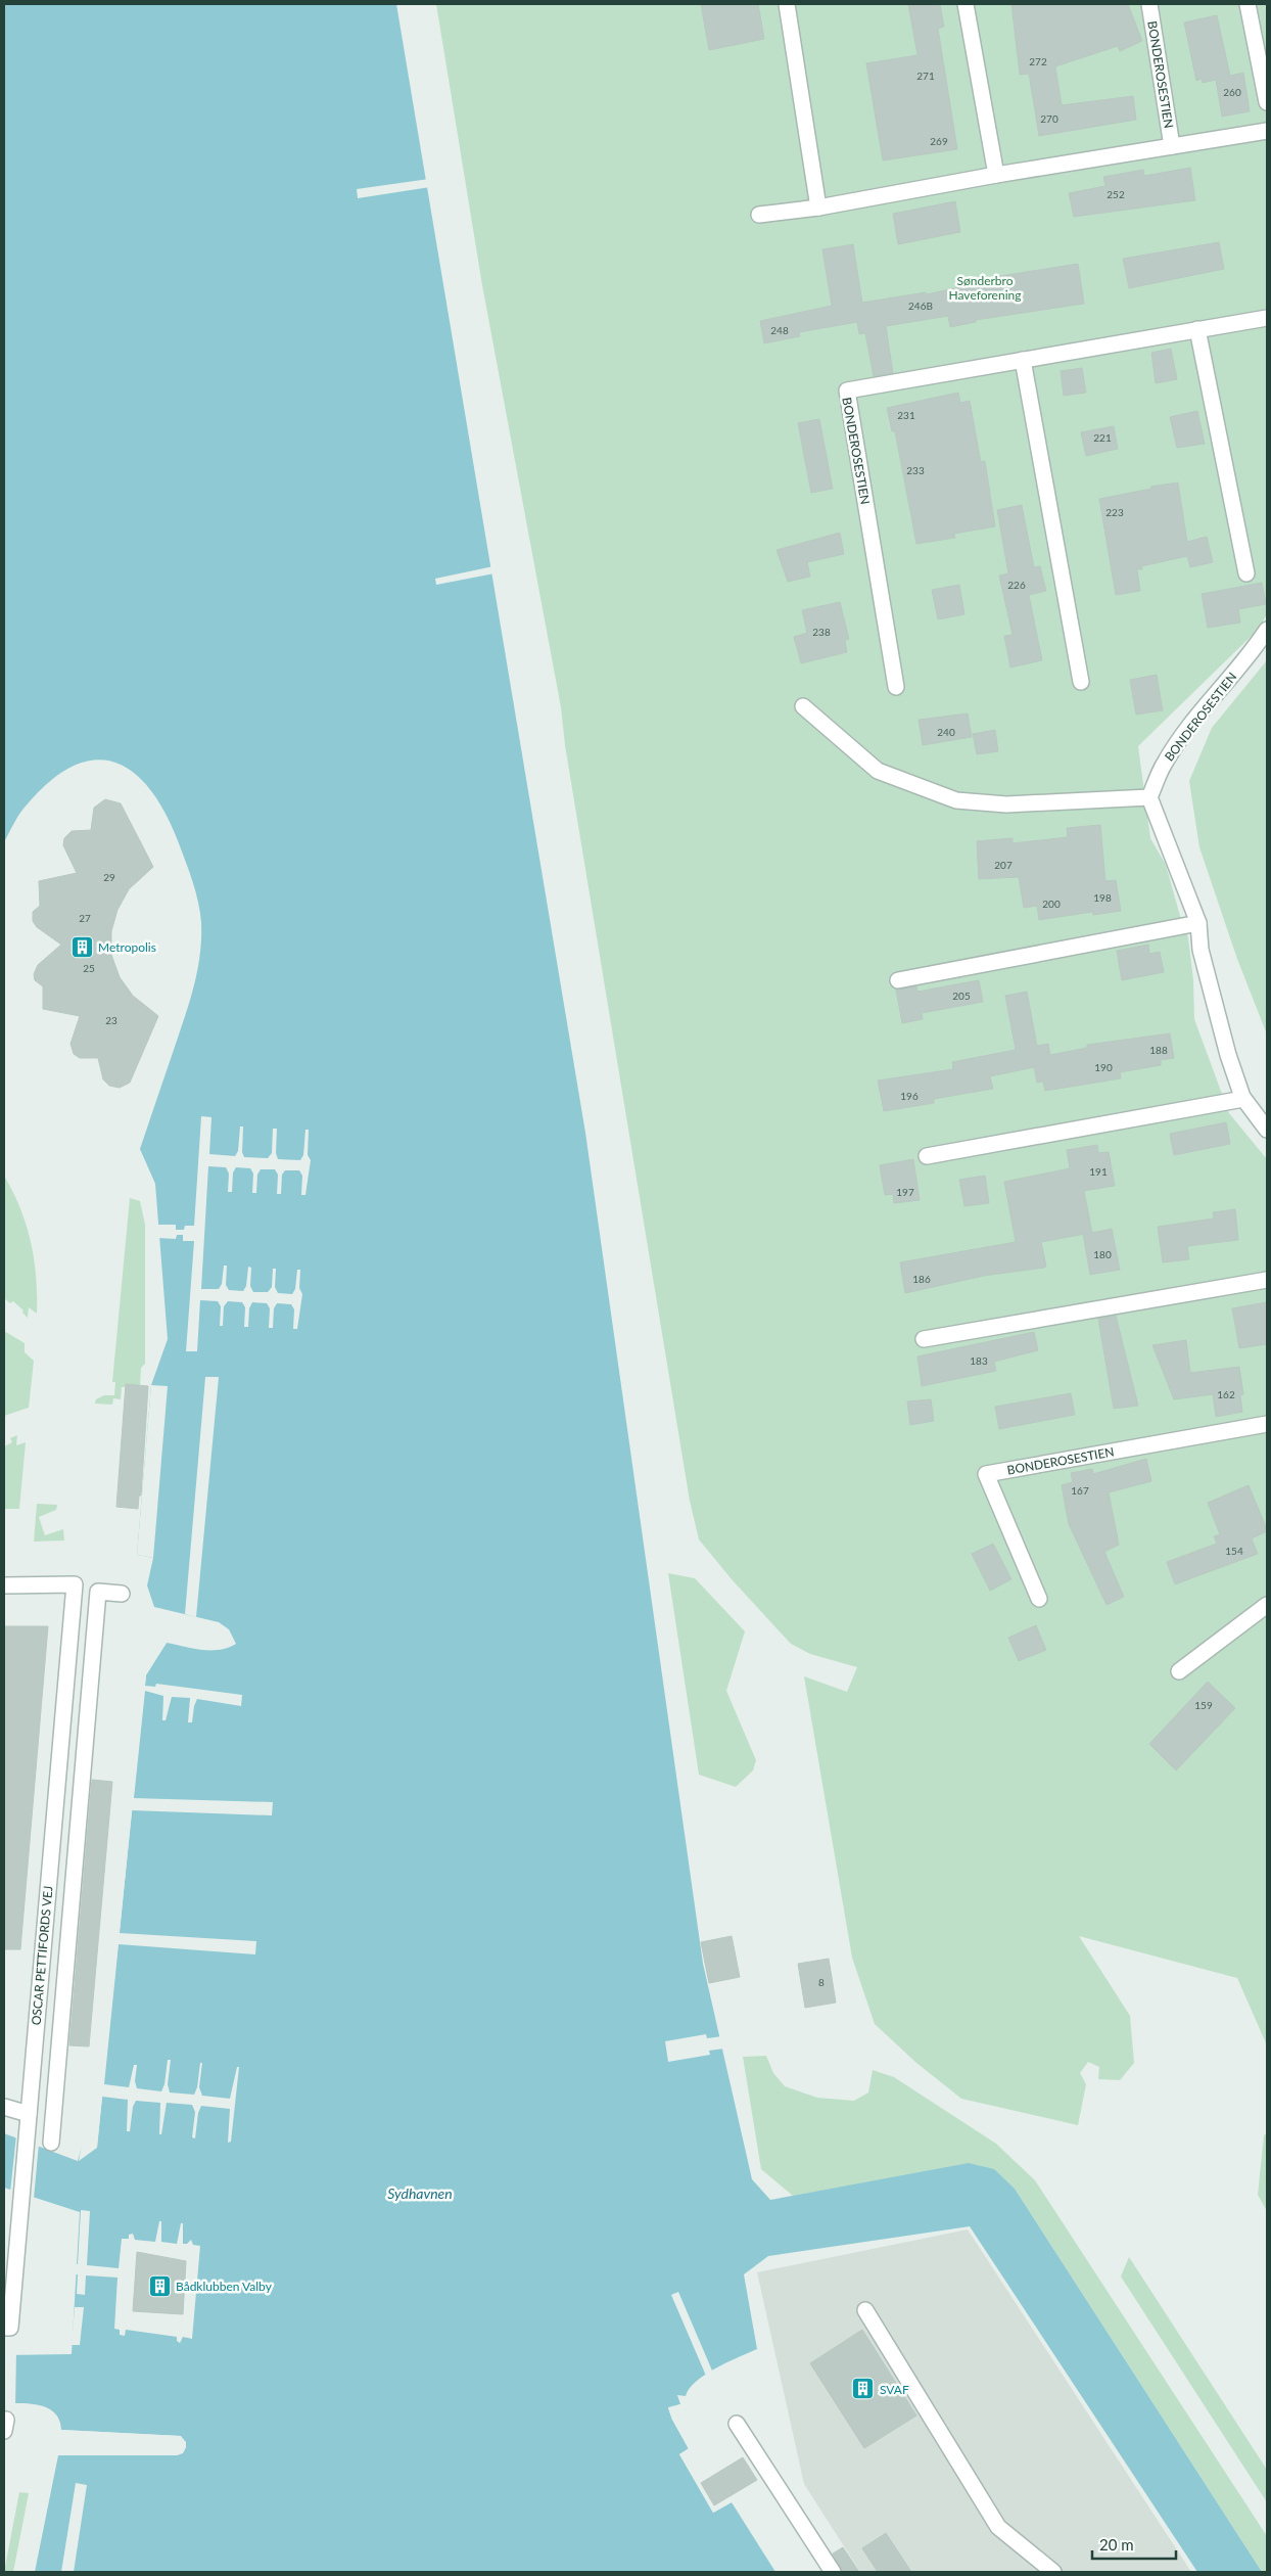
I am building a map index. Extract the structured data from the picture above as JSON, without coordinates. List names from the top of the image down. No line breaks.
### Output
{"streets":{"street":["BONDEROSESTIEN","OSCAR PETTIFORDS VEJ"]},"water":["Sydhavnen"],"parks":["Sønderbro Haveforening"],"places":{"building":["Metropolis","Bådklubben Valby","SVAF"]},"house_numbers":["272","271","260","270","269","252","246B","248","231","221","233","223","226","238","240","207","29","198","200","27","25","205","23","188","190","196","191","197","180","186","183","162","167","154","159","8"],"scale_bar":"20 m"}
